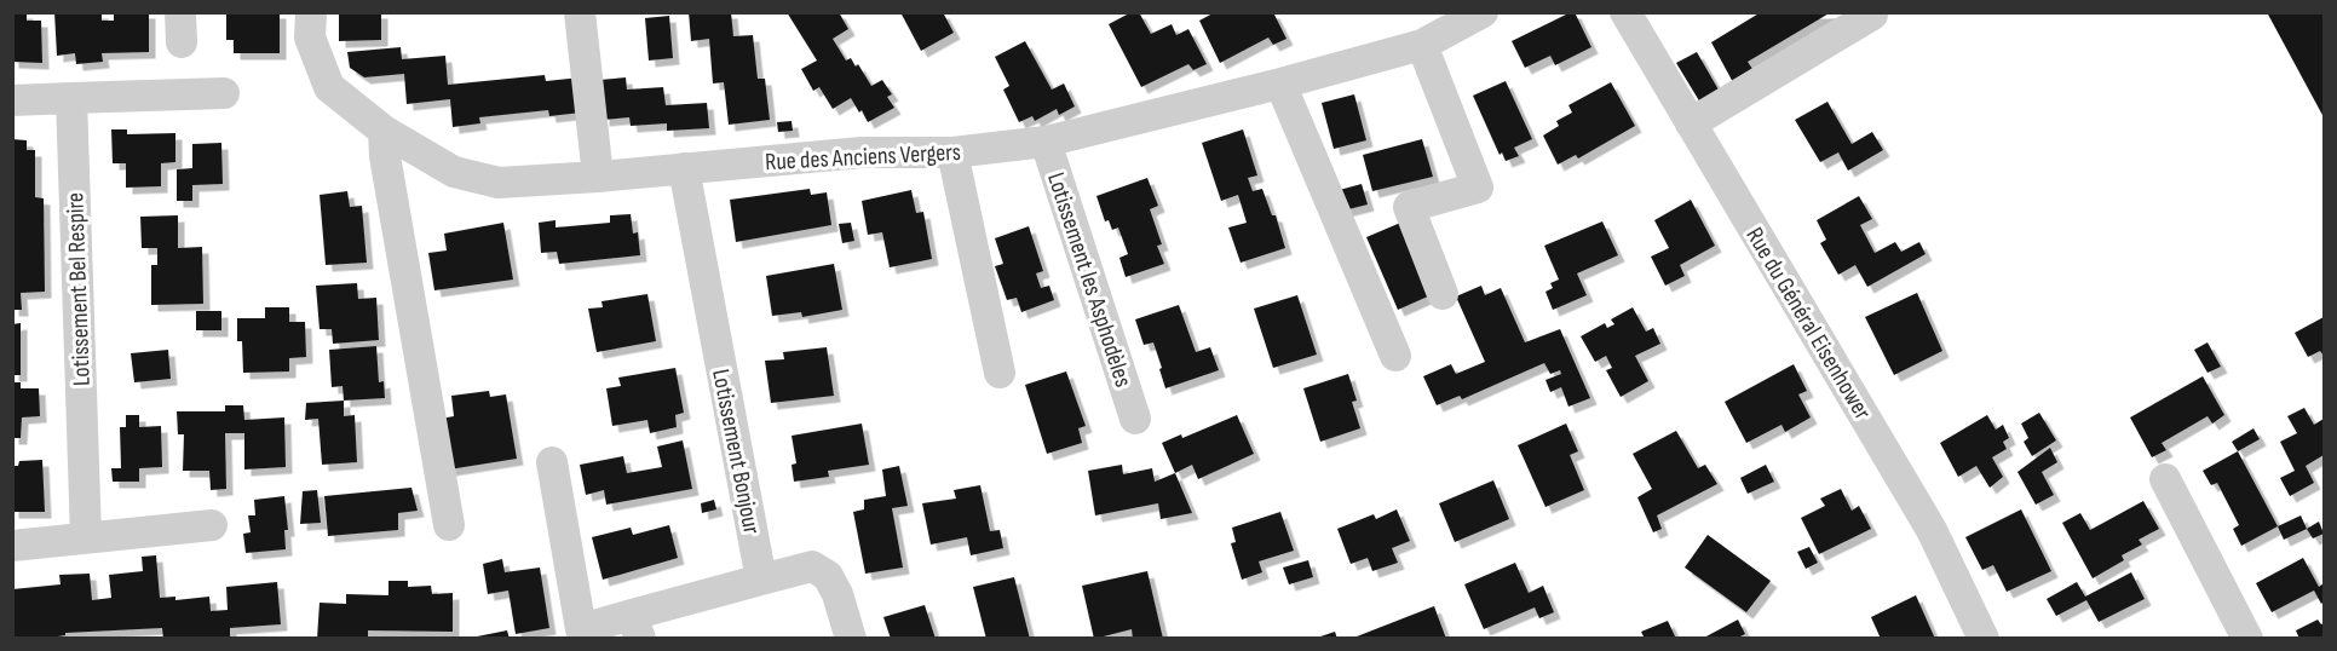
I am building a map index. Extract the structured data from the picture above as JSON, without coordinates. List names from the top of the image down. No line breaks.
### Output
{"streets":{"street":["Rue des Anciens Vergers","Lotissement les Asphodèles","Lotissement Bel Respire","Rue du Général Eisenhower","Lotissement Bonjour"]},"crossings":[["Rue des Anciens Vergers","Lotissement les Asphodèles"],["Rue des Anciens Vergers","Lotissement Bonjour"]]}
